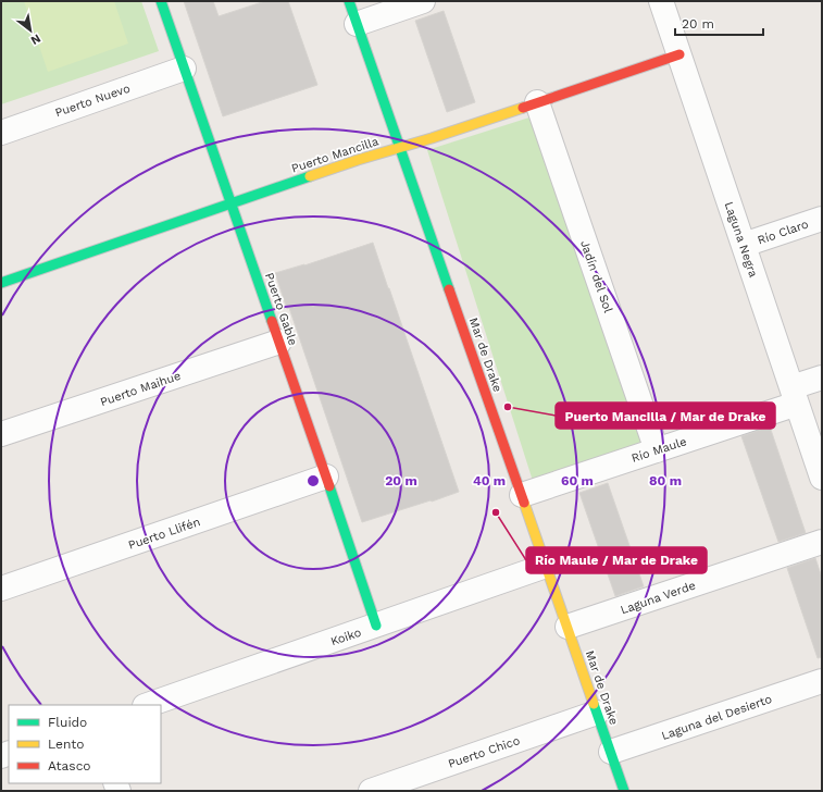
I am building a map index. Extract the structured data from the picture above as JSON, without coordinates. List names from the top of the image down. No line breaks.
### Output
{"streets":{"street":["Puerto Nuevo","Puerto Mancilla","Río Claro","Laguna Negra","Jadín del Sol","Puerto Gable","Mar de Drake","Puerto Maihue","Río Maule","Puerto Llifén","Laguna Verde","Koiko","Laguna del Desierto","Puerto Chico"]},"crossings":[["Puerto Nuevo","Puerto Gable"],["Puerto Mancilla","Laguna Negra"],["Puerto Mancilla","Jadín del Sol"],["Puerto Mancilla","Puerto Gable"],["Puerto Mancilla","Mar de Drake"],["Río Claro","Laguna Negra"],["Laguna Negra","Río Maule"],["Jadín del Sol","Río Maule"],["Puerto Gable","Puerto Maihue"],["Puerto Gable","Puerto Llifén"],["Puerto Gable","Koiko"],["Mar de Drake","Río Maule"],["Mar de Drake","Laguna Verde"],["Mar de Drake","Koiko"],["Mar de Drake","Laguna del Desierto"],["Mar de Drake","Puerto Chico"]],"places":["Puerto Mancilla / Mar de Drake","Río Maule / Mar de Drake"],"legend":["Fluido","Lento","Atasco"],"scale_bar":"20 m","north":"bottom right","rings":["20 m","40 m","60 m","80 m"]}
